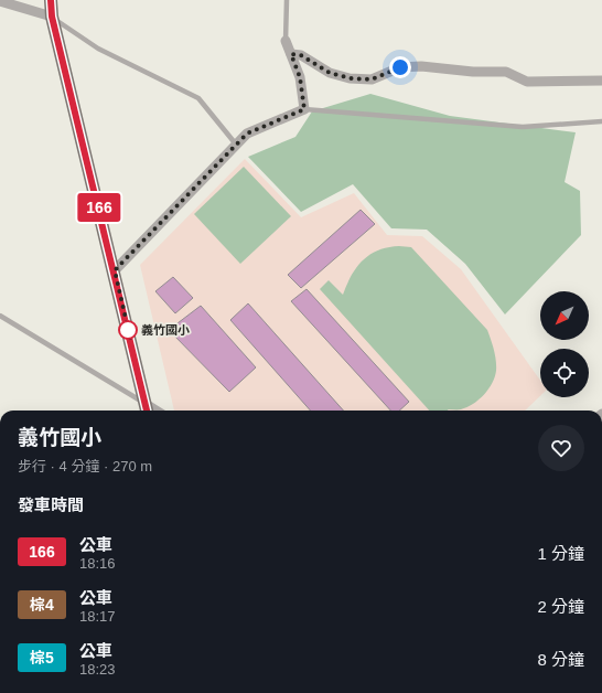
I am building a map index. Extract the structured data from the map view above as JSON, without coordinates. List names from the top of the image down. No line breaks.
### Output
{"places":["義竹國小"],"lines":["bus line 166"],"north":"bottom left","page":{"on_map":"166","heading":[["義竹國小","步行 · 4 分鐘 · 270 m"],"發車時間"],"list":[{"mark":"166","name":"公車","note":"18:16","value":"1 分鐘"},{"mark":"棕4","name":"公車","note":"18:17","value":"2 分鐘"},{"mark":"棕5","name":"公車","note":"18:23","value":"8 分鐘"}]}}
